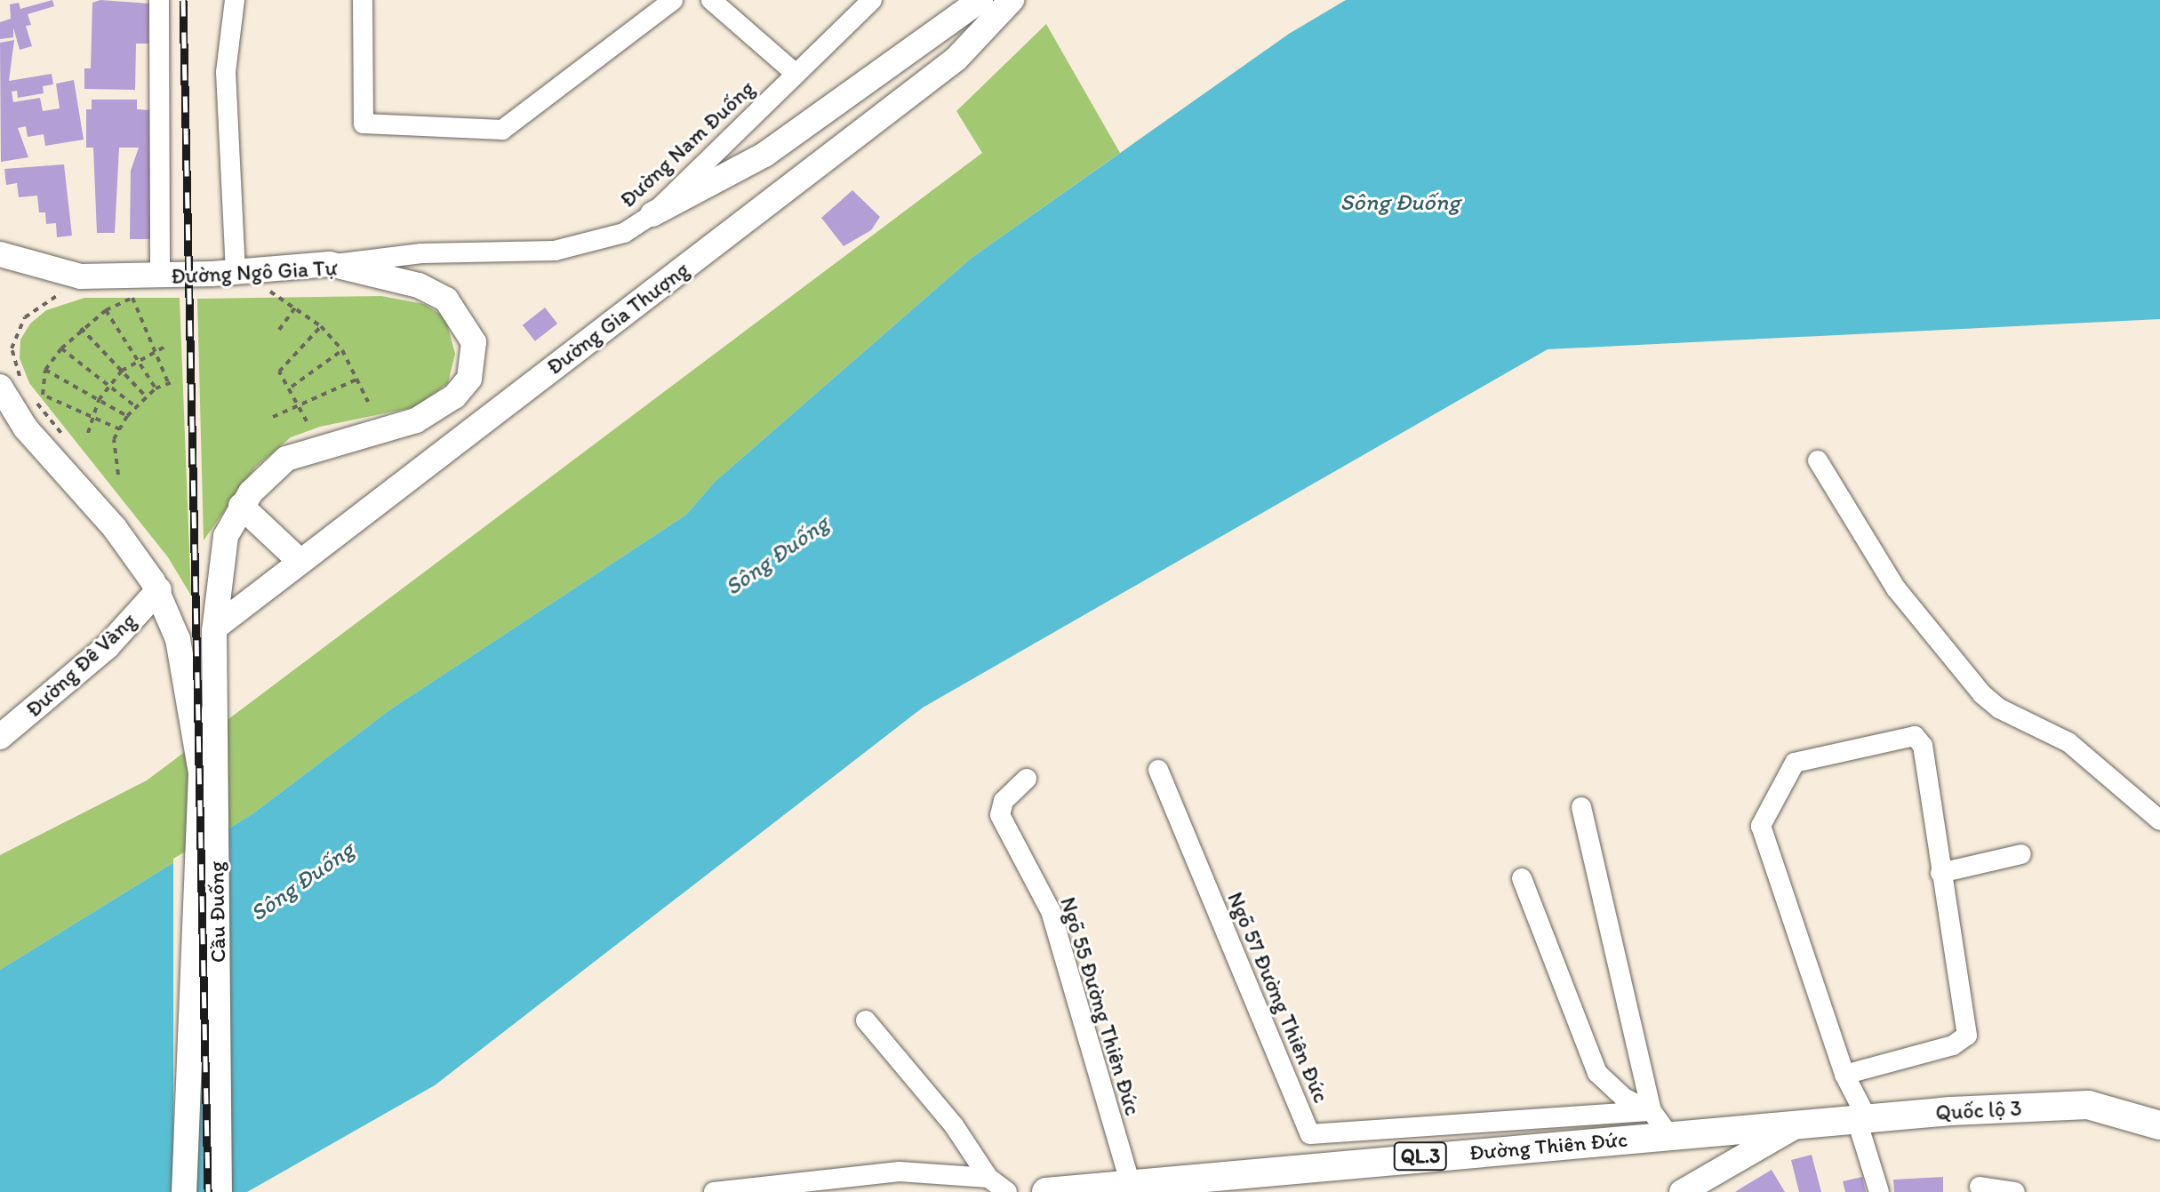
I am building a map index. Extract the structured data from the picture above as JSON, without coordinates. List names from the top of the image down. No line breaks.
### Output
{"streets":{"highway":["Quốc lộ 3","Đường Thiên Đức","QL.3"],"main road":["Đường Ngô Gia Tự","Đường Gia Thượng","Đường Đê Vàng","Cầu Đuống"],"street":["Đường Nam Đuống","Ngõ 57 Đường Thiên Đức","Ngõ 55 Đường Thiên Đức"]},"crossings":[["Đường Nam Đuống","Đường Ngô Gia Tự"],["Đường Ngô Gia Tự","Đường Gia Thượng"],["Đường Ngô Gia Tự","Cầu Đuống"],["Đường Gia Thượng","Cầu Đuống"],["Đường Đê Vàng","Cầu Đuống"],["Ngõ 55 Đường Thiên Đức","Đường Thiên Đức"],["Quốc lộ 3","Đường Thiên Đức"]],"water":["Sông Đuống"]}
